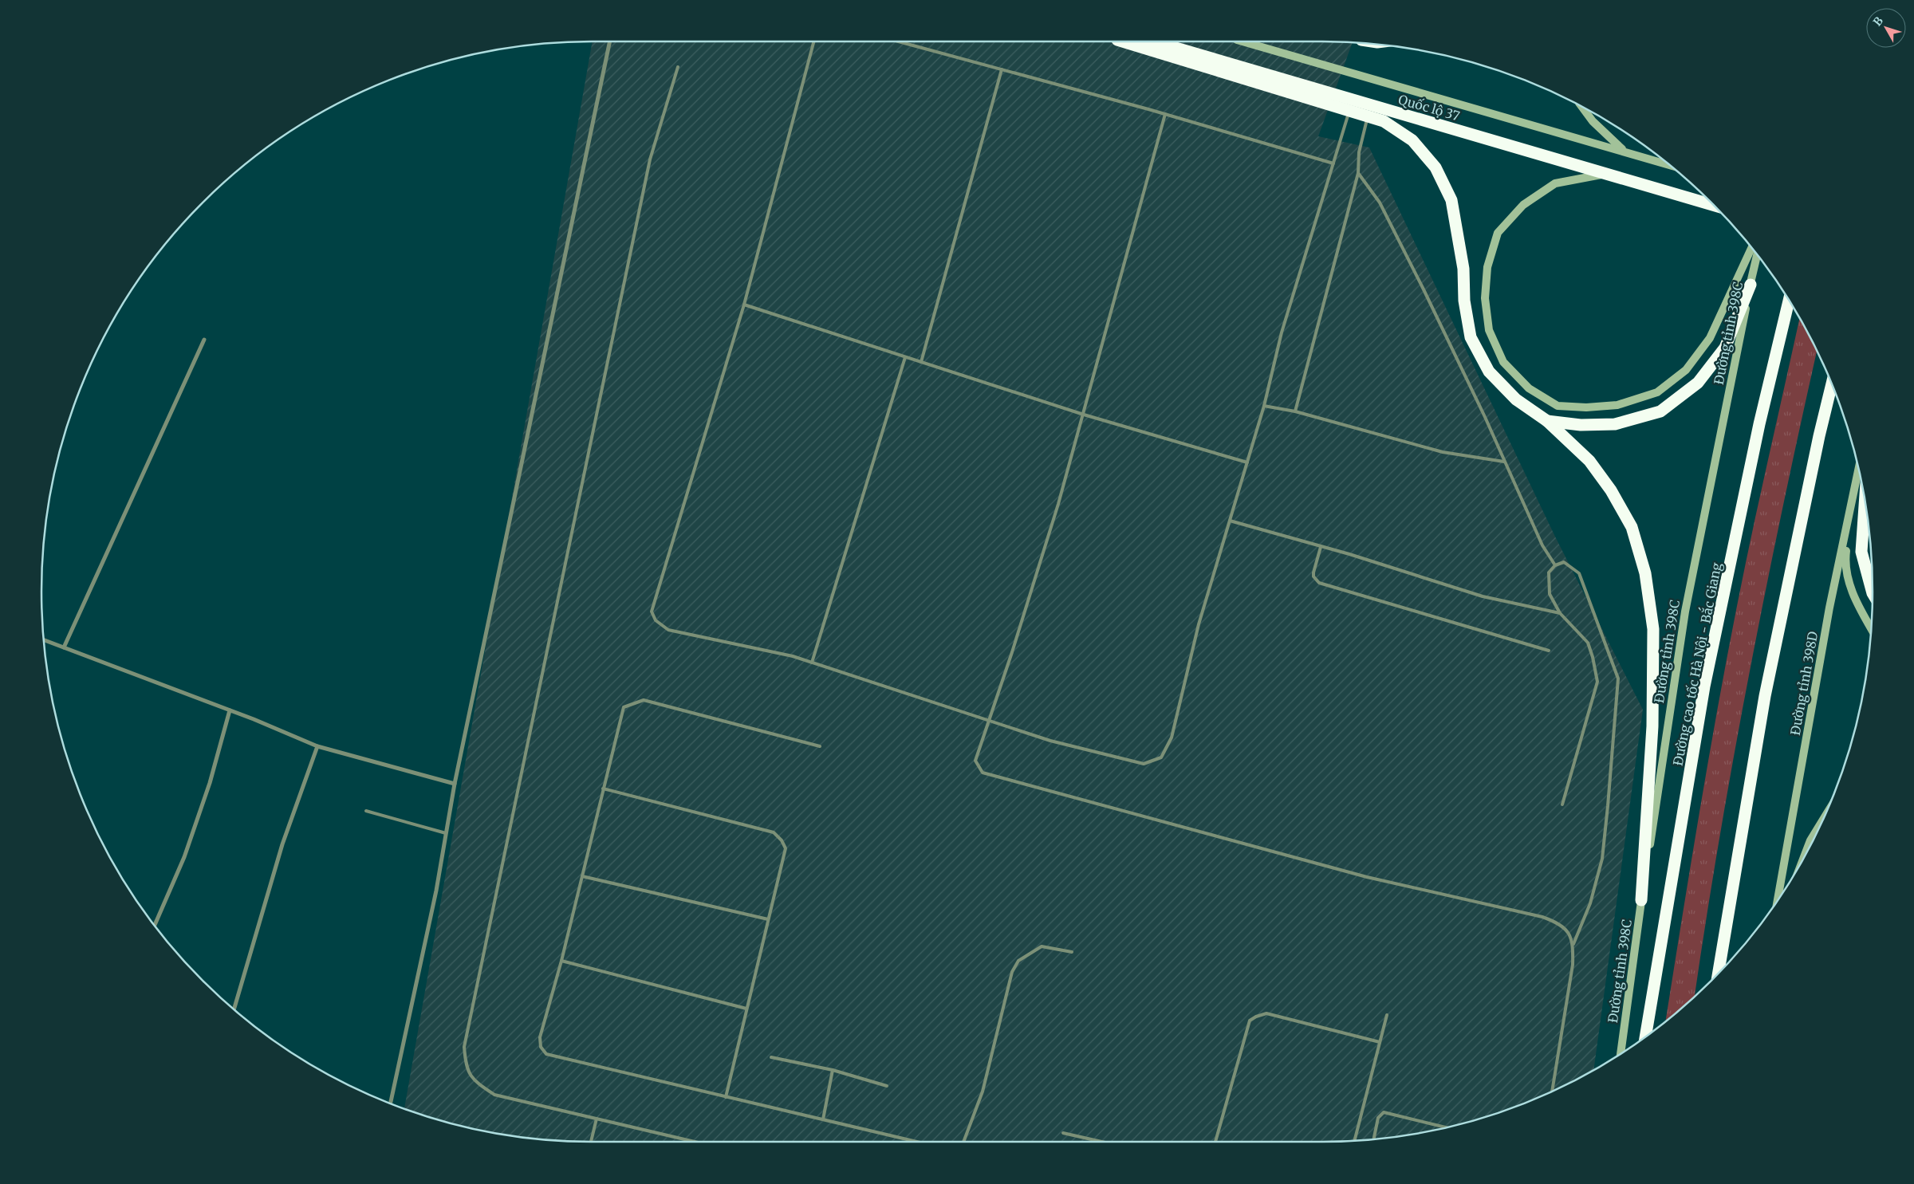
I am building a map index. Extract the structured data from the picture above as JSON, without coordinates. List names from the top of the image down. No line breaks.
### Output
{"streets":{"highway":["Quốc lộ 37","Đường cao tốc Hà Nội - Bắc Giang"],"main road":["Đường tỉnh 398C","Đường tỉnh 398D"]},"north":"top left"}
